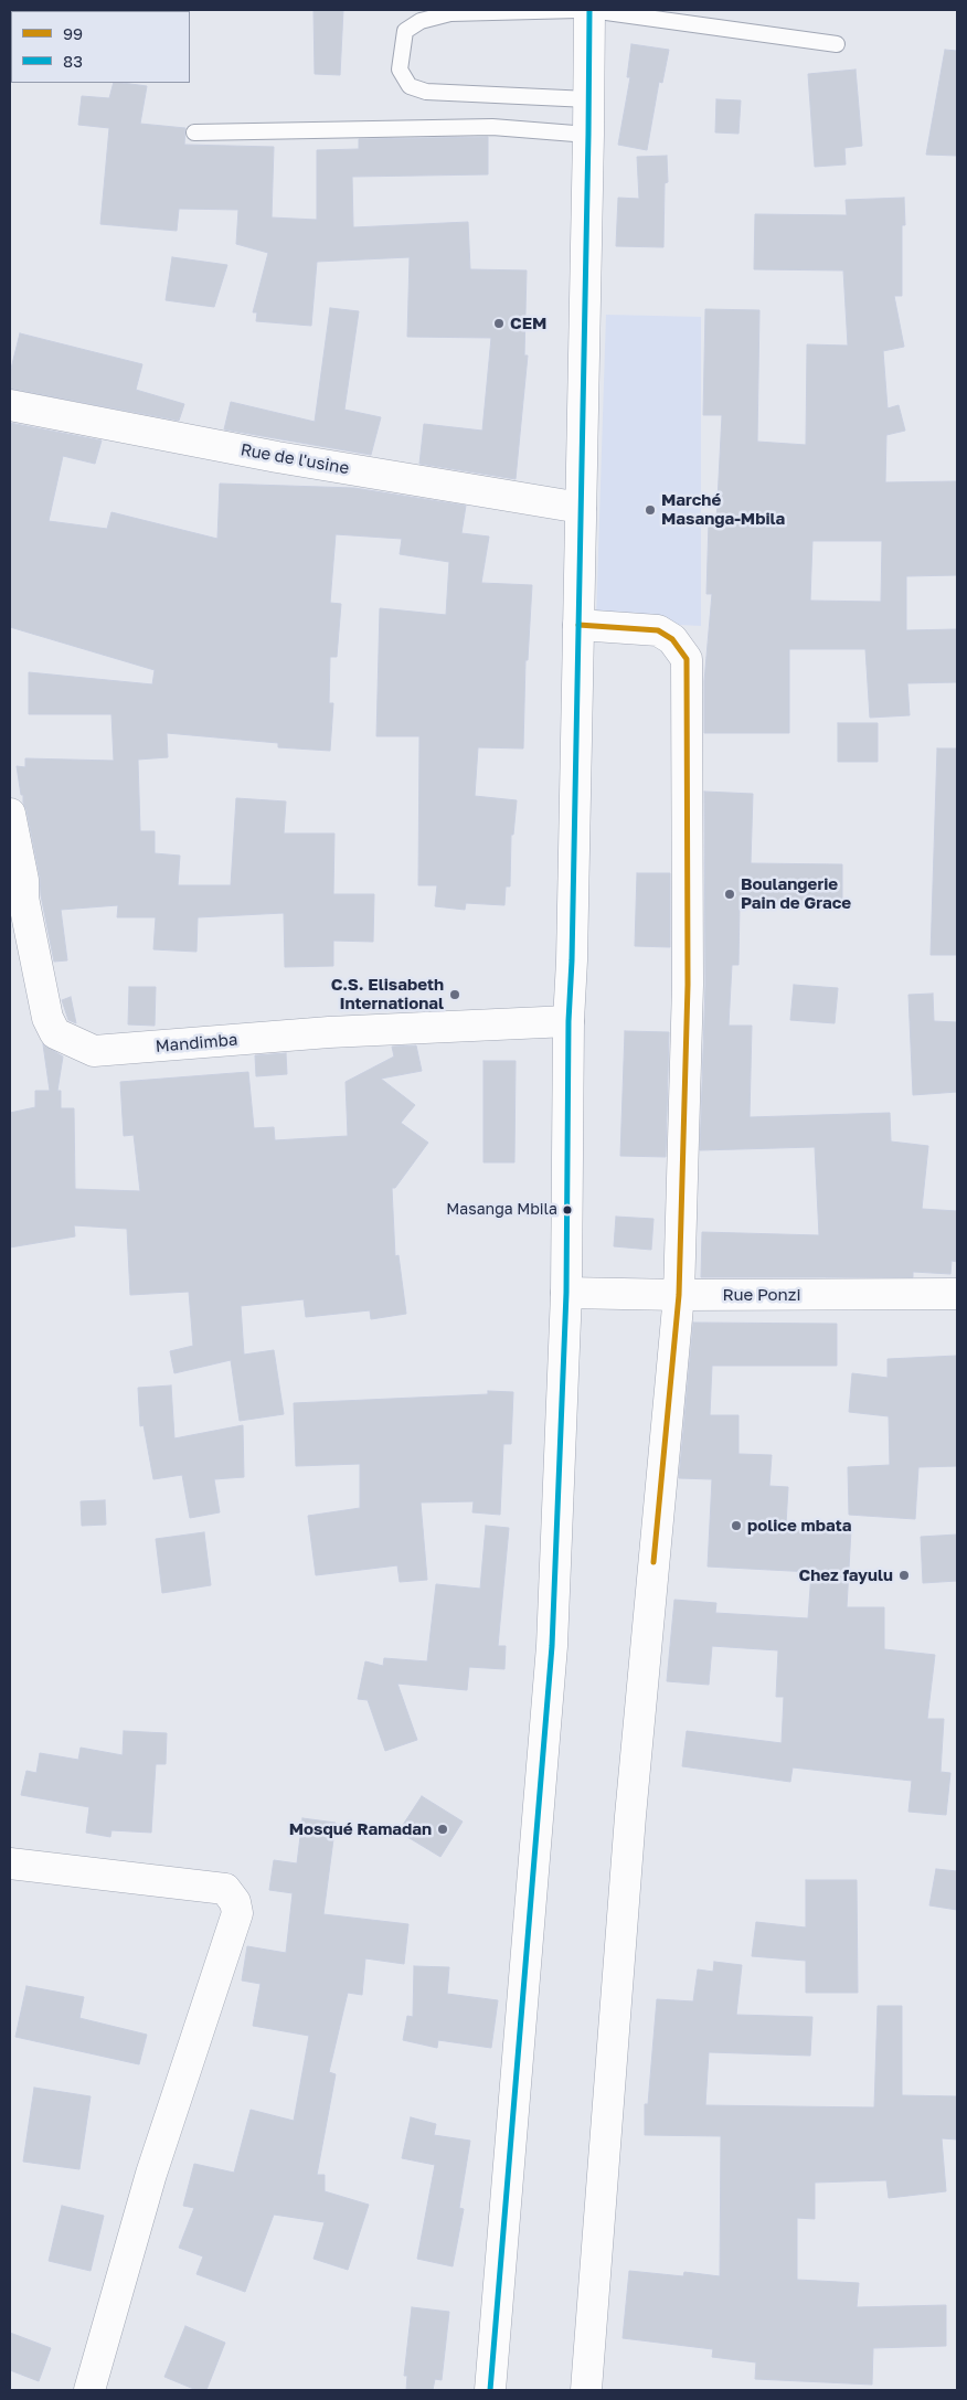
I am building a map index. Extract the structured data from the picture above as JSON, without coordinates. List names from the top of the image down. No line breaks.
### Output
{"streets":{"main road":["Rue de l'usine","Mandimba","Rue Ponzi"]},"places":["CEM","Marché Masanga-Mbila","Boulangerie Pain de Grace","C.S. Elisabeth International","Masanga Mbila","police mbata","Chez fayulu","Mosqué Ramadan"],"lines":["transit line 83","transit line 99"],"legend":["99","83"]}
